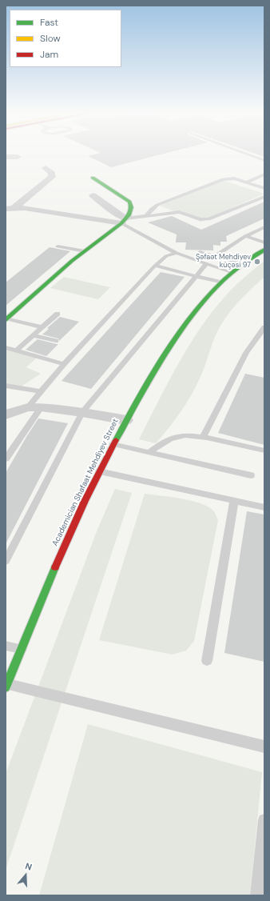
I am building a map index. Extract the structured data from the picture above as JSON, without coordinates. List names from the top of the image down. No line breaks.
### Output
{"streets":{"main road":["Academician Shafaat Mehdiyev Street"]},"places":["Şəfaət Mehdiyev küçəsi 97"],"legend":["Fast","Slow","Jam"],"north":"top"}
